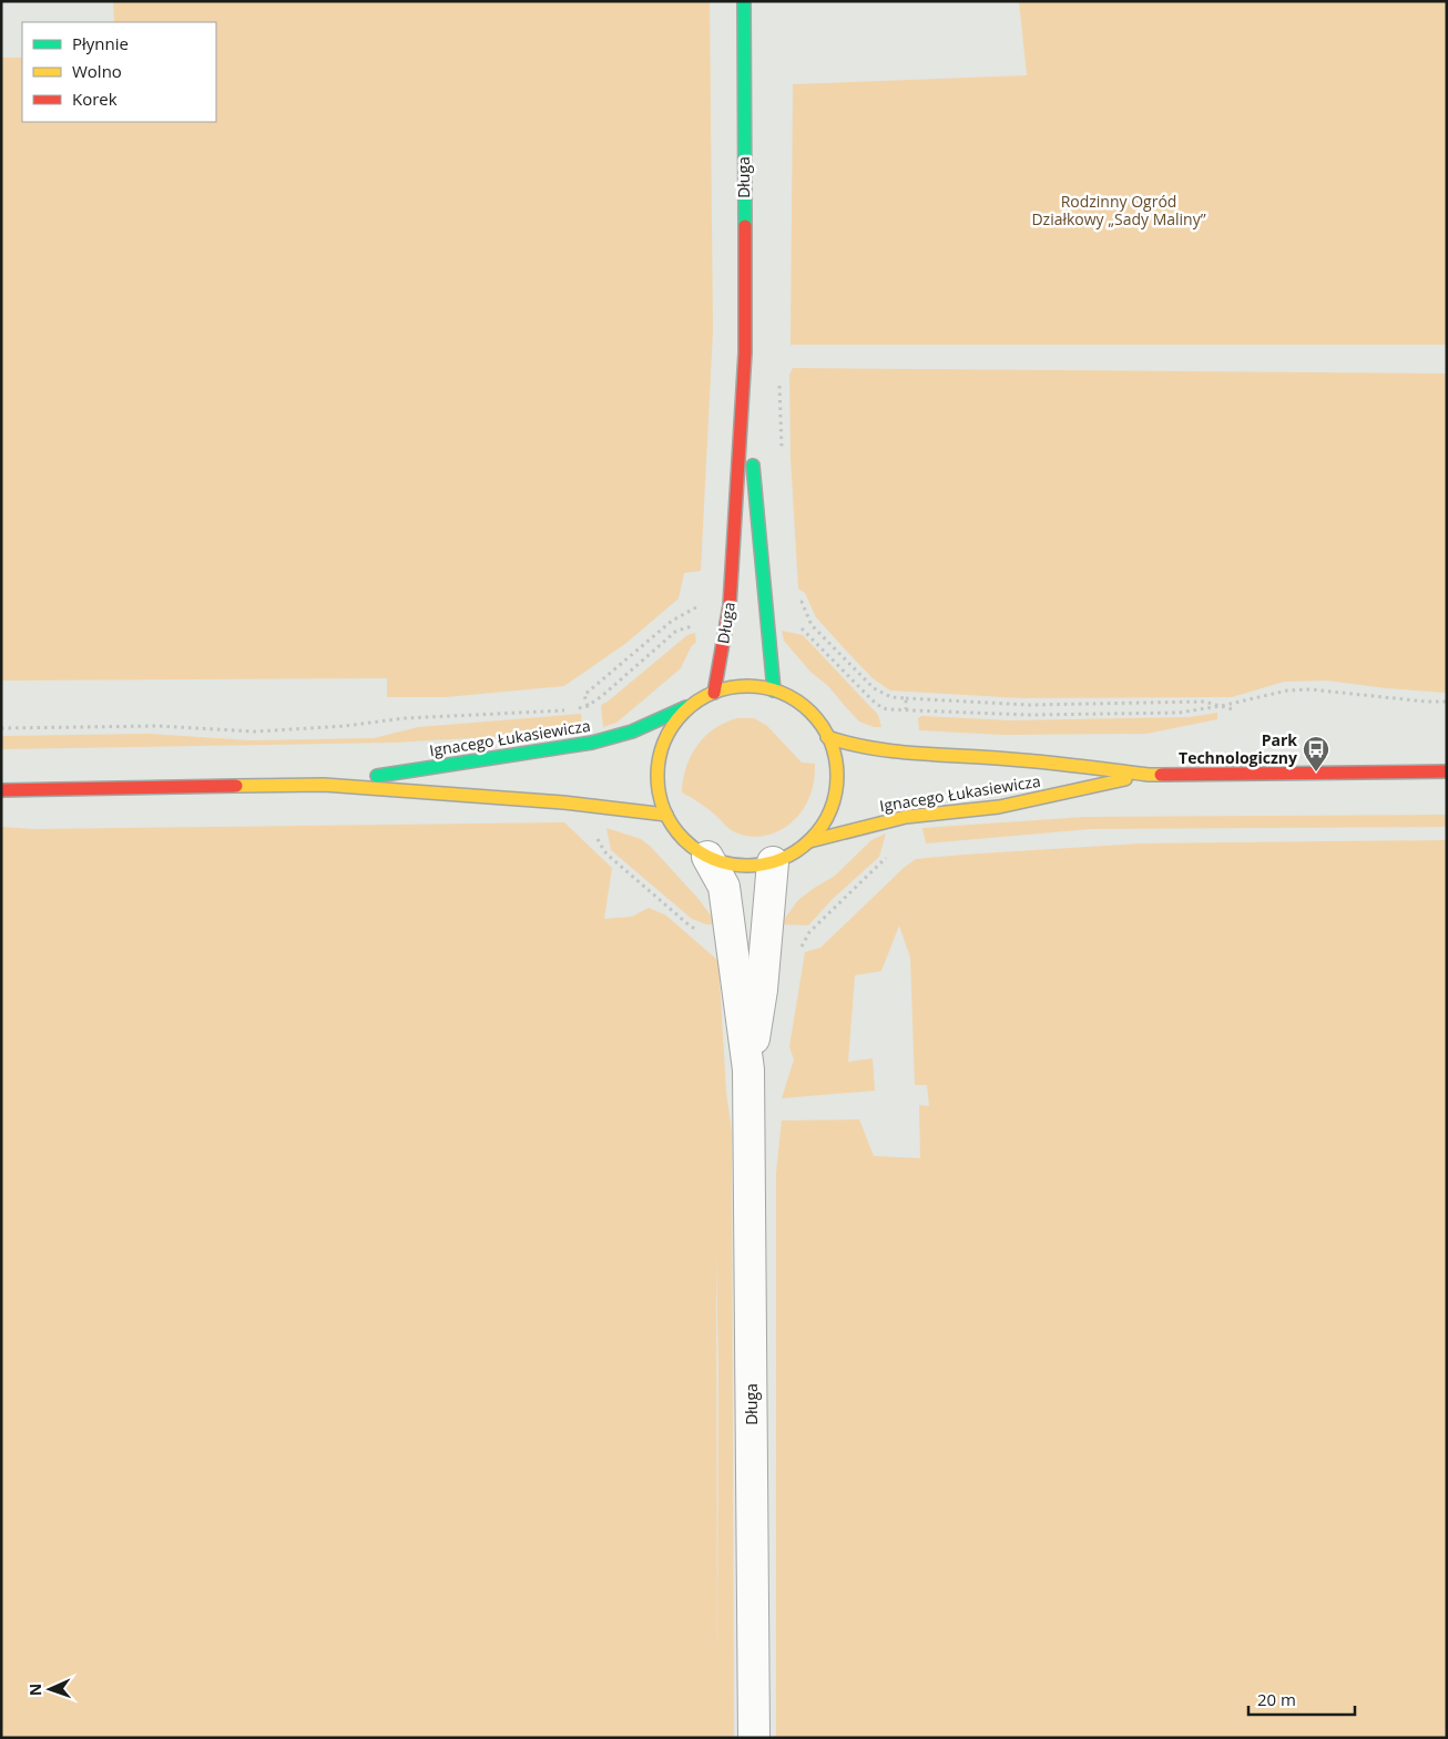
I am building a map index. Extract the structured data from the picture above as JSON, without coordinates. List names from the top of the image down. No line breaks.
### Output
{"streets":{"main road":["Długa","Ignacego Łukasiewicza"]},"crossings":[["Długa","Ignacego Łukasiewicza"]],"parks":["Rodzinny Ogród Działkowy „Sady Maliny”"],"places":{"bus stop":["Park Technologiczny"]},"legend":["Płynnie","Wolno","Korek"],"scale_bar":"20 m","north":"left"}
